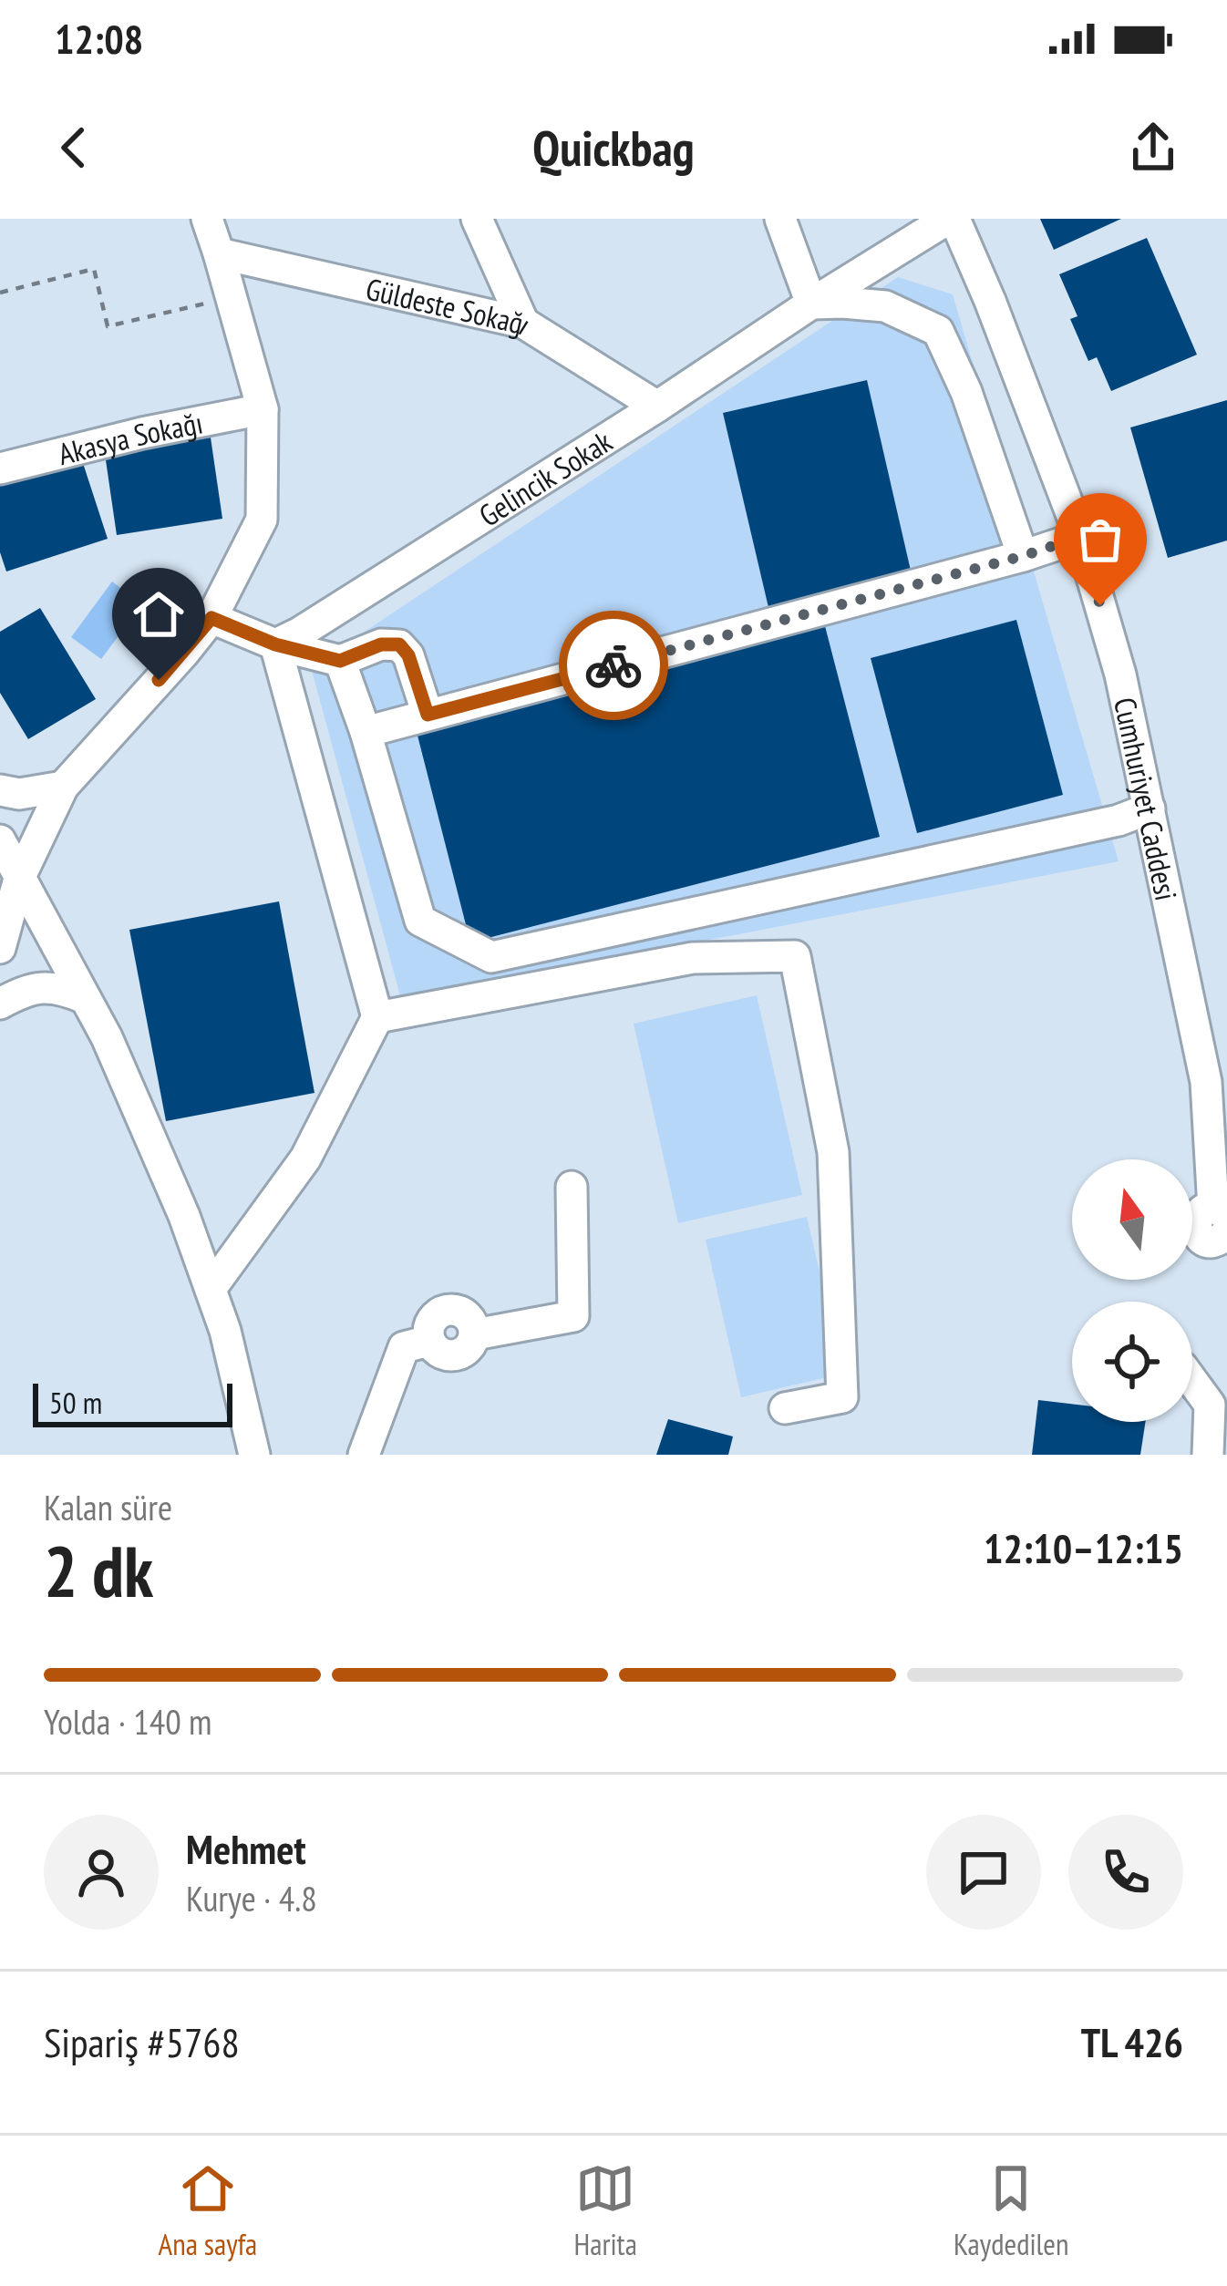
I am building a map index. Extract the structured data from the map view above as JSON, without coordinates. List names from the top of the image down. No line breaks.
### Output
{"streets":{"street":["Güldeste Sokağı","Akasya Sokağı","Gelincik Sokak","Cumhuriyet Caddesi"]},"crossings":[["Güldeste Sokağı","Gelincik Sokak"],["Gelincik Sokak","Cumhuriyet Caddesi"]],"scale_bar":"50 m","north":"top","page":{"status":"12:08","header":"Quickbag","scale":"50 m","heading":["2 dk","Kalan süre","12:10–12:15"],"panel":["Mehmet","Kurye · 4.8","Sipariş #5768","TL 426"],"bar":"Yolda · 140 m","tabs":["Ana sayfa","Harita","Kaydedilen"]}}
